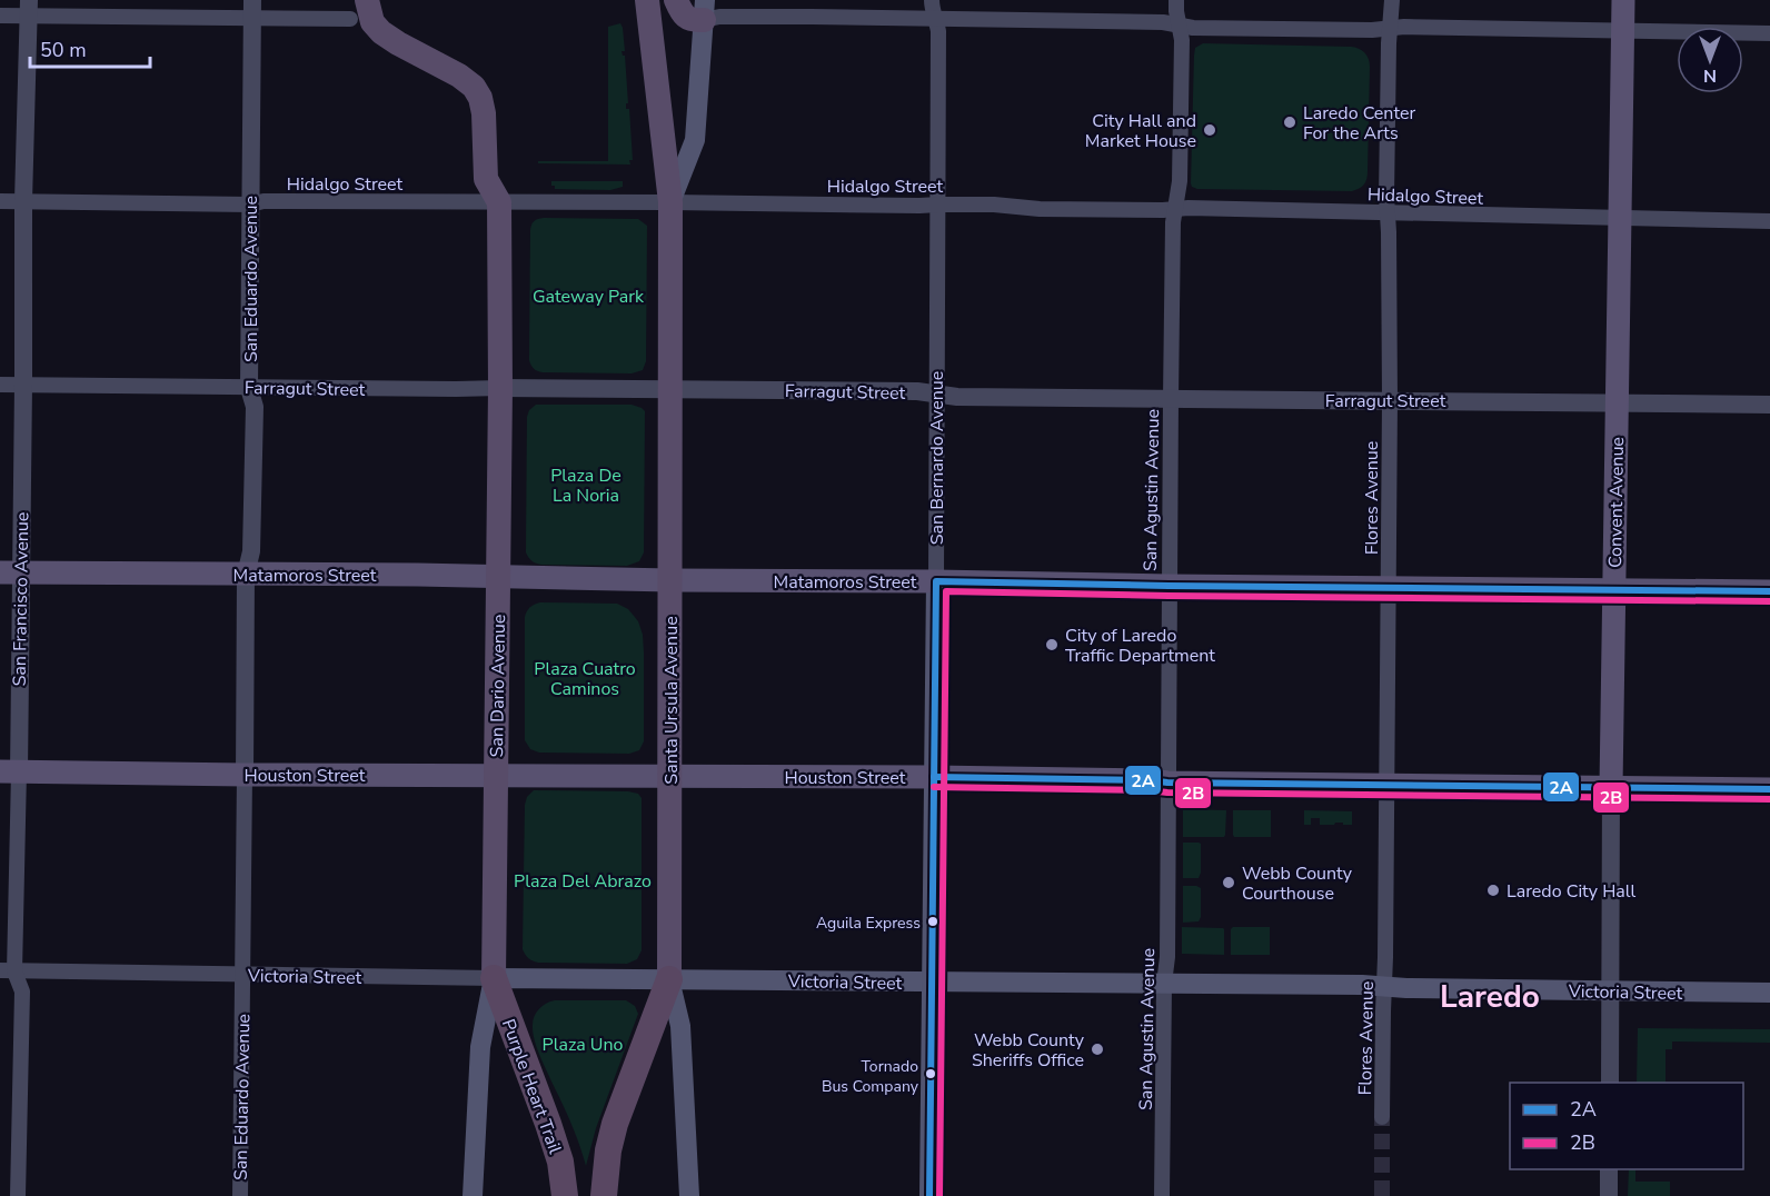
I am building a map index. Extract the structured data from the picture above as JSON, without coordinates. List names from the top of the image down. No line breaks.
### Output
{"streets":{"highway":["San Dario Avenue","Santa Ursula Avenue","Purple Heart Trail"],"main road":["San Bernardo Avenue","Convent Avenue","Matamoros Street","Houston Street","Victoria Street"],"street":["Hidalgo Street","San Eduardo Avenue","Farragut Street","San Agustin Avenue","Flores Avenue","San Francisco Avenue"]},"crossings":[["Hidalgo Street","San Eduardo Avenue"],["Hidalgo Street","San Bernardo Avenue"],["Hidalgo Street","San Agustin Avenue"],["Hidalgo Street","Flores Avenue"],["Hidalgo Street","Convent Avenue"],["Hidalgo Street","San Francisco Avenue"],["Hidalgo Street","San Dario Avenue"],["Hidalgo Street","Santa Ursula Avenue"],["San Eduardo Avenue","Farragut Street"],["San Eduardo Avenue","Matamoros Street"],["San Eduardo Avenue","Houston Street"],["San Eduardo Avenue","Victoria Street"],["Farragut Street","San Bernardo Avenue"],["Farragut Street","San Agustin Avenue"],["Farragut Street","Flores Avenue"],["Farragut Street","Convent Avenue"],["Farragut Street","San Francisco Avenue"],["Farragut Street","San Dario Avenue"],["Farragut Street","Santa Ursula Avenue"],["San Bernardo Avenue","Matamoros Street"],["San Bernardo Avenue","Houston Street"],["San Bernardo Avenue","Victoria Street"],["San Agustin Avenue","Matamoros Street"],["San Agustin Avenue","Houston Street"],["San Agustin Avenue","Victoria Street"],["Flores Avenue","Matamoros Street"],["Flores Avenue","Houston Street"],["Flores Avenue","Victoria Street"],["Convent Avenue","Matamoros Street"],["Convent Avenue","Houston Street"],["Convent Avenue","Victoria Street"],["Matamoros Street","San Francisco Avenue"],["Matamoros Street","San Dario Avenue"],["Matamoros Street","Santa Ursula Avenue"],["San Francisco Avenue","Houston Street"],["San Francisco Avenue","Victoria Street"],["San Dario Avenue","Houston Street"],["San Dario Avenue","Victoria Street"],["San Dario Avenue","Purple Heart Trail"],["Santa Ursula Avenue","Houston Street"],["Santa Ursula Avenue","Victoria Street"],["Victoria Street","Purple Heart Trail"]],"districts":["Laredo"],"parks":["Gateway Park","Plaza De La Noria","Plaza Cuatro Caminos","Plaza Del Abrazo","Plaza Uno"],"places":["Laredo Center For the Arts","City Hall and Market House","City of Laredo Traffic Department","Webb County Courthouse","Laredo City Hall","Aguila Express","Webb County Sheriffs Office","Tornado Bus Company"],"lines":["transit line 2A","transit line 2B"],"legend":["2A","2B"],"scale_bar":"50 m","north":"bottom"}
